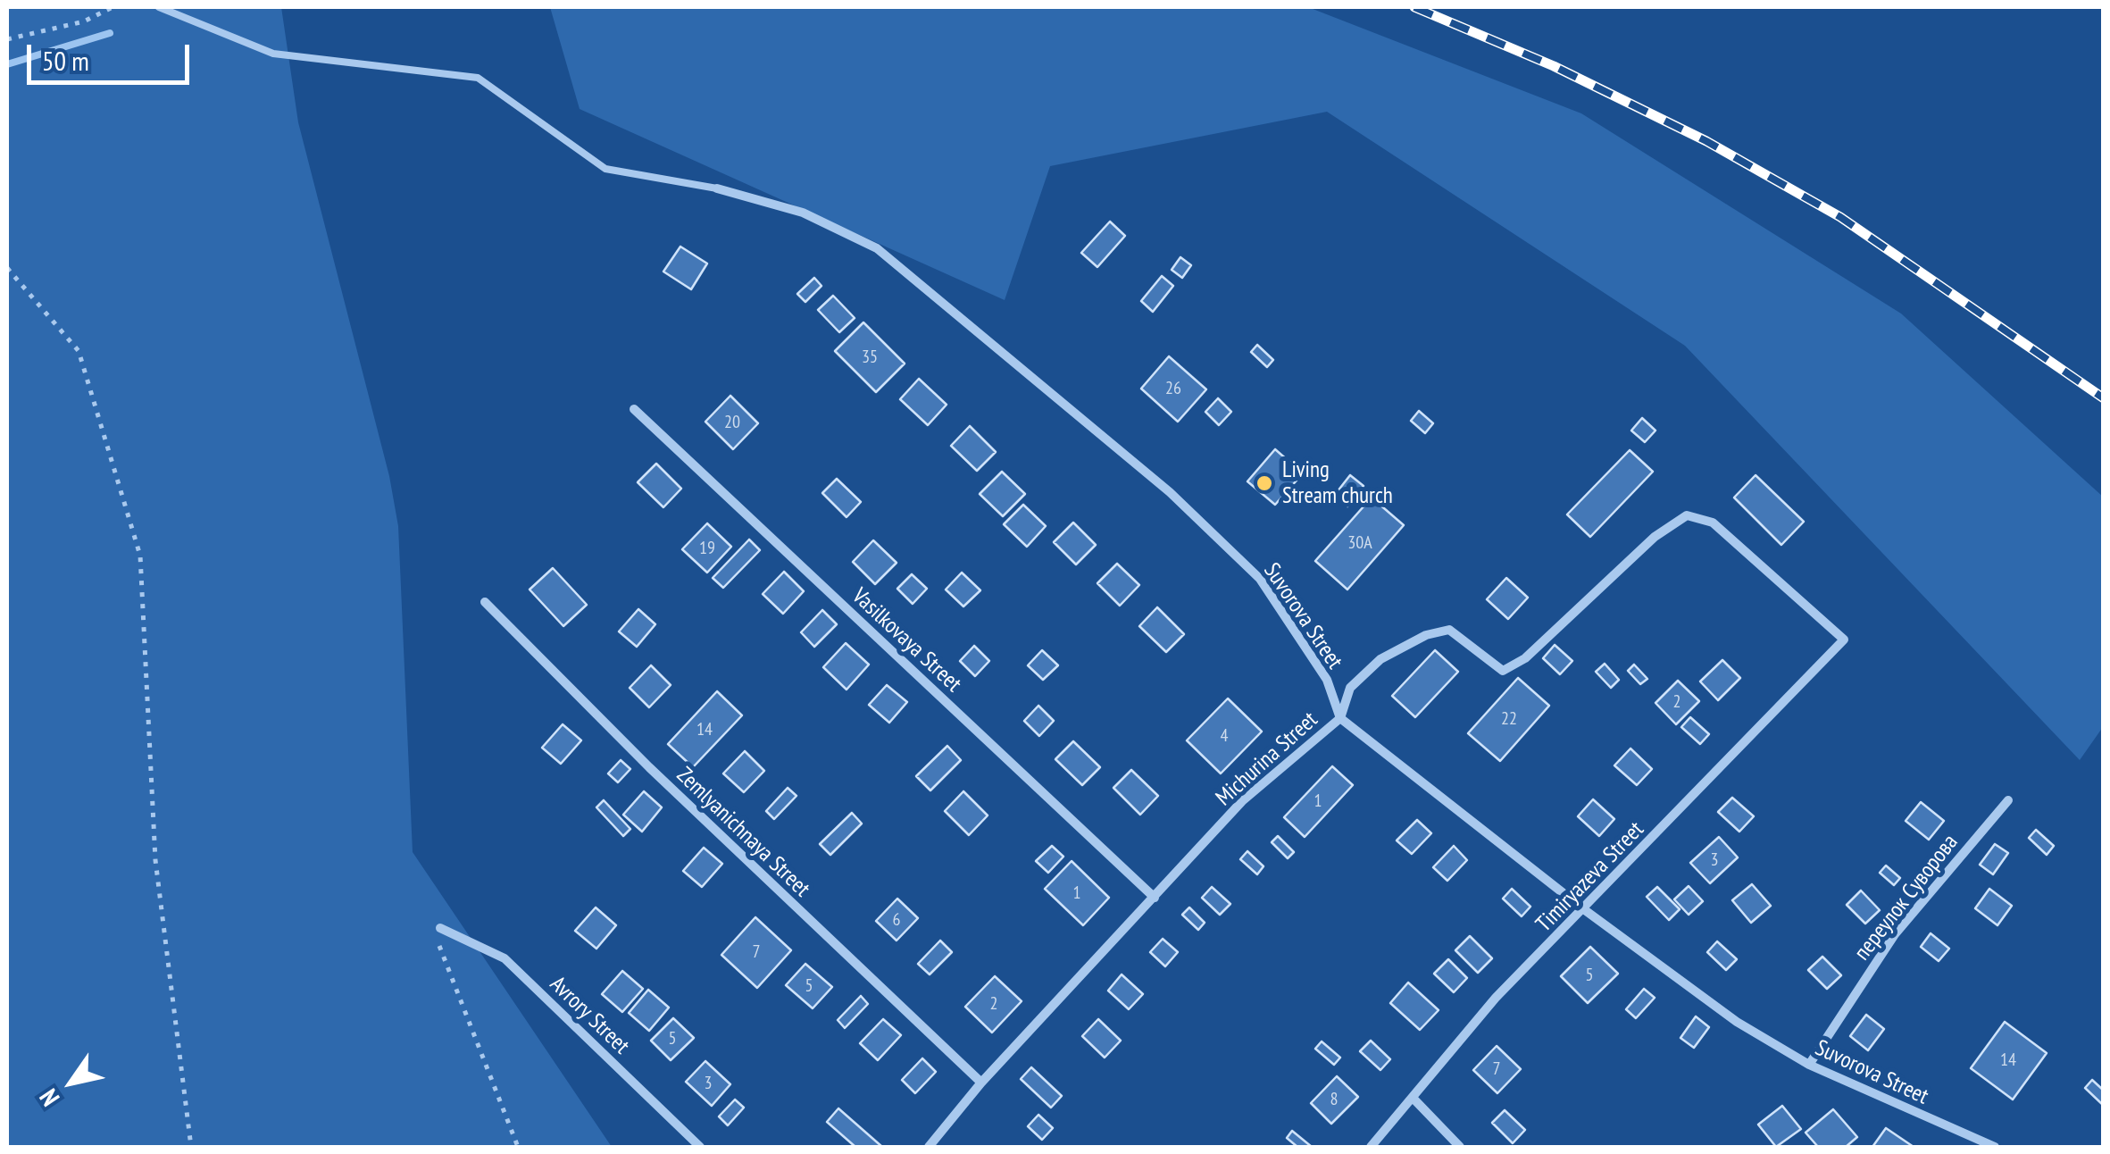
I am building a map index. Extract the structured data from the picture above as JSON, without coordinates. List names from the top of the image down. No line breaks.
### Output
{"streets":{"street":["Suvorova Street","Vasilkovaya Street","Michurina Street","Zemlyanichnaya Street","Timiryazeva Street","переулок Суворова","Avrory Street"]},"crossings":[["Suvorova Street","Michurina Street"],["Suvorova Street","Timiryazeva Street"],["Suvorova Street","переулок Суворова"],["Vasilkovaya Street","Michurina Street"],["Michurina Street","Zemlyanichnaya Street"],["Michurina Street","Timiryazeva Street"]],"places":["Living Stream church"],"house_numbers":["35","26","20","30А","19","2","22","14","4","1","3","1","6","7","5","5","2","5","14","7","3","8"],"scale_bar":"50 m","north":"bottom left"}
